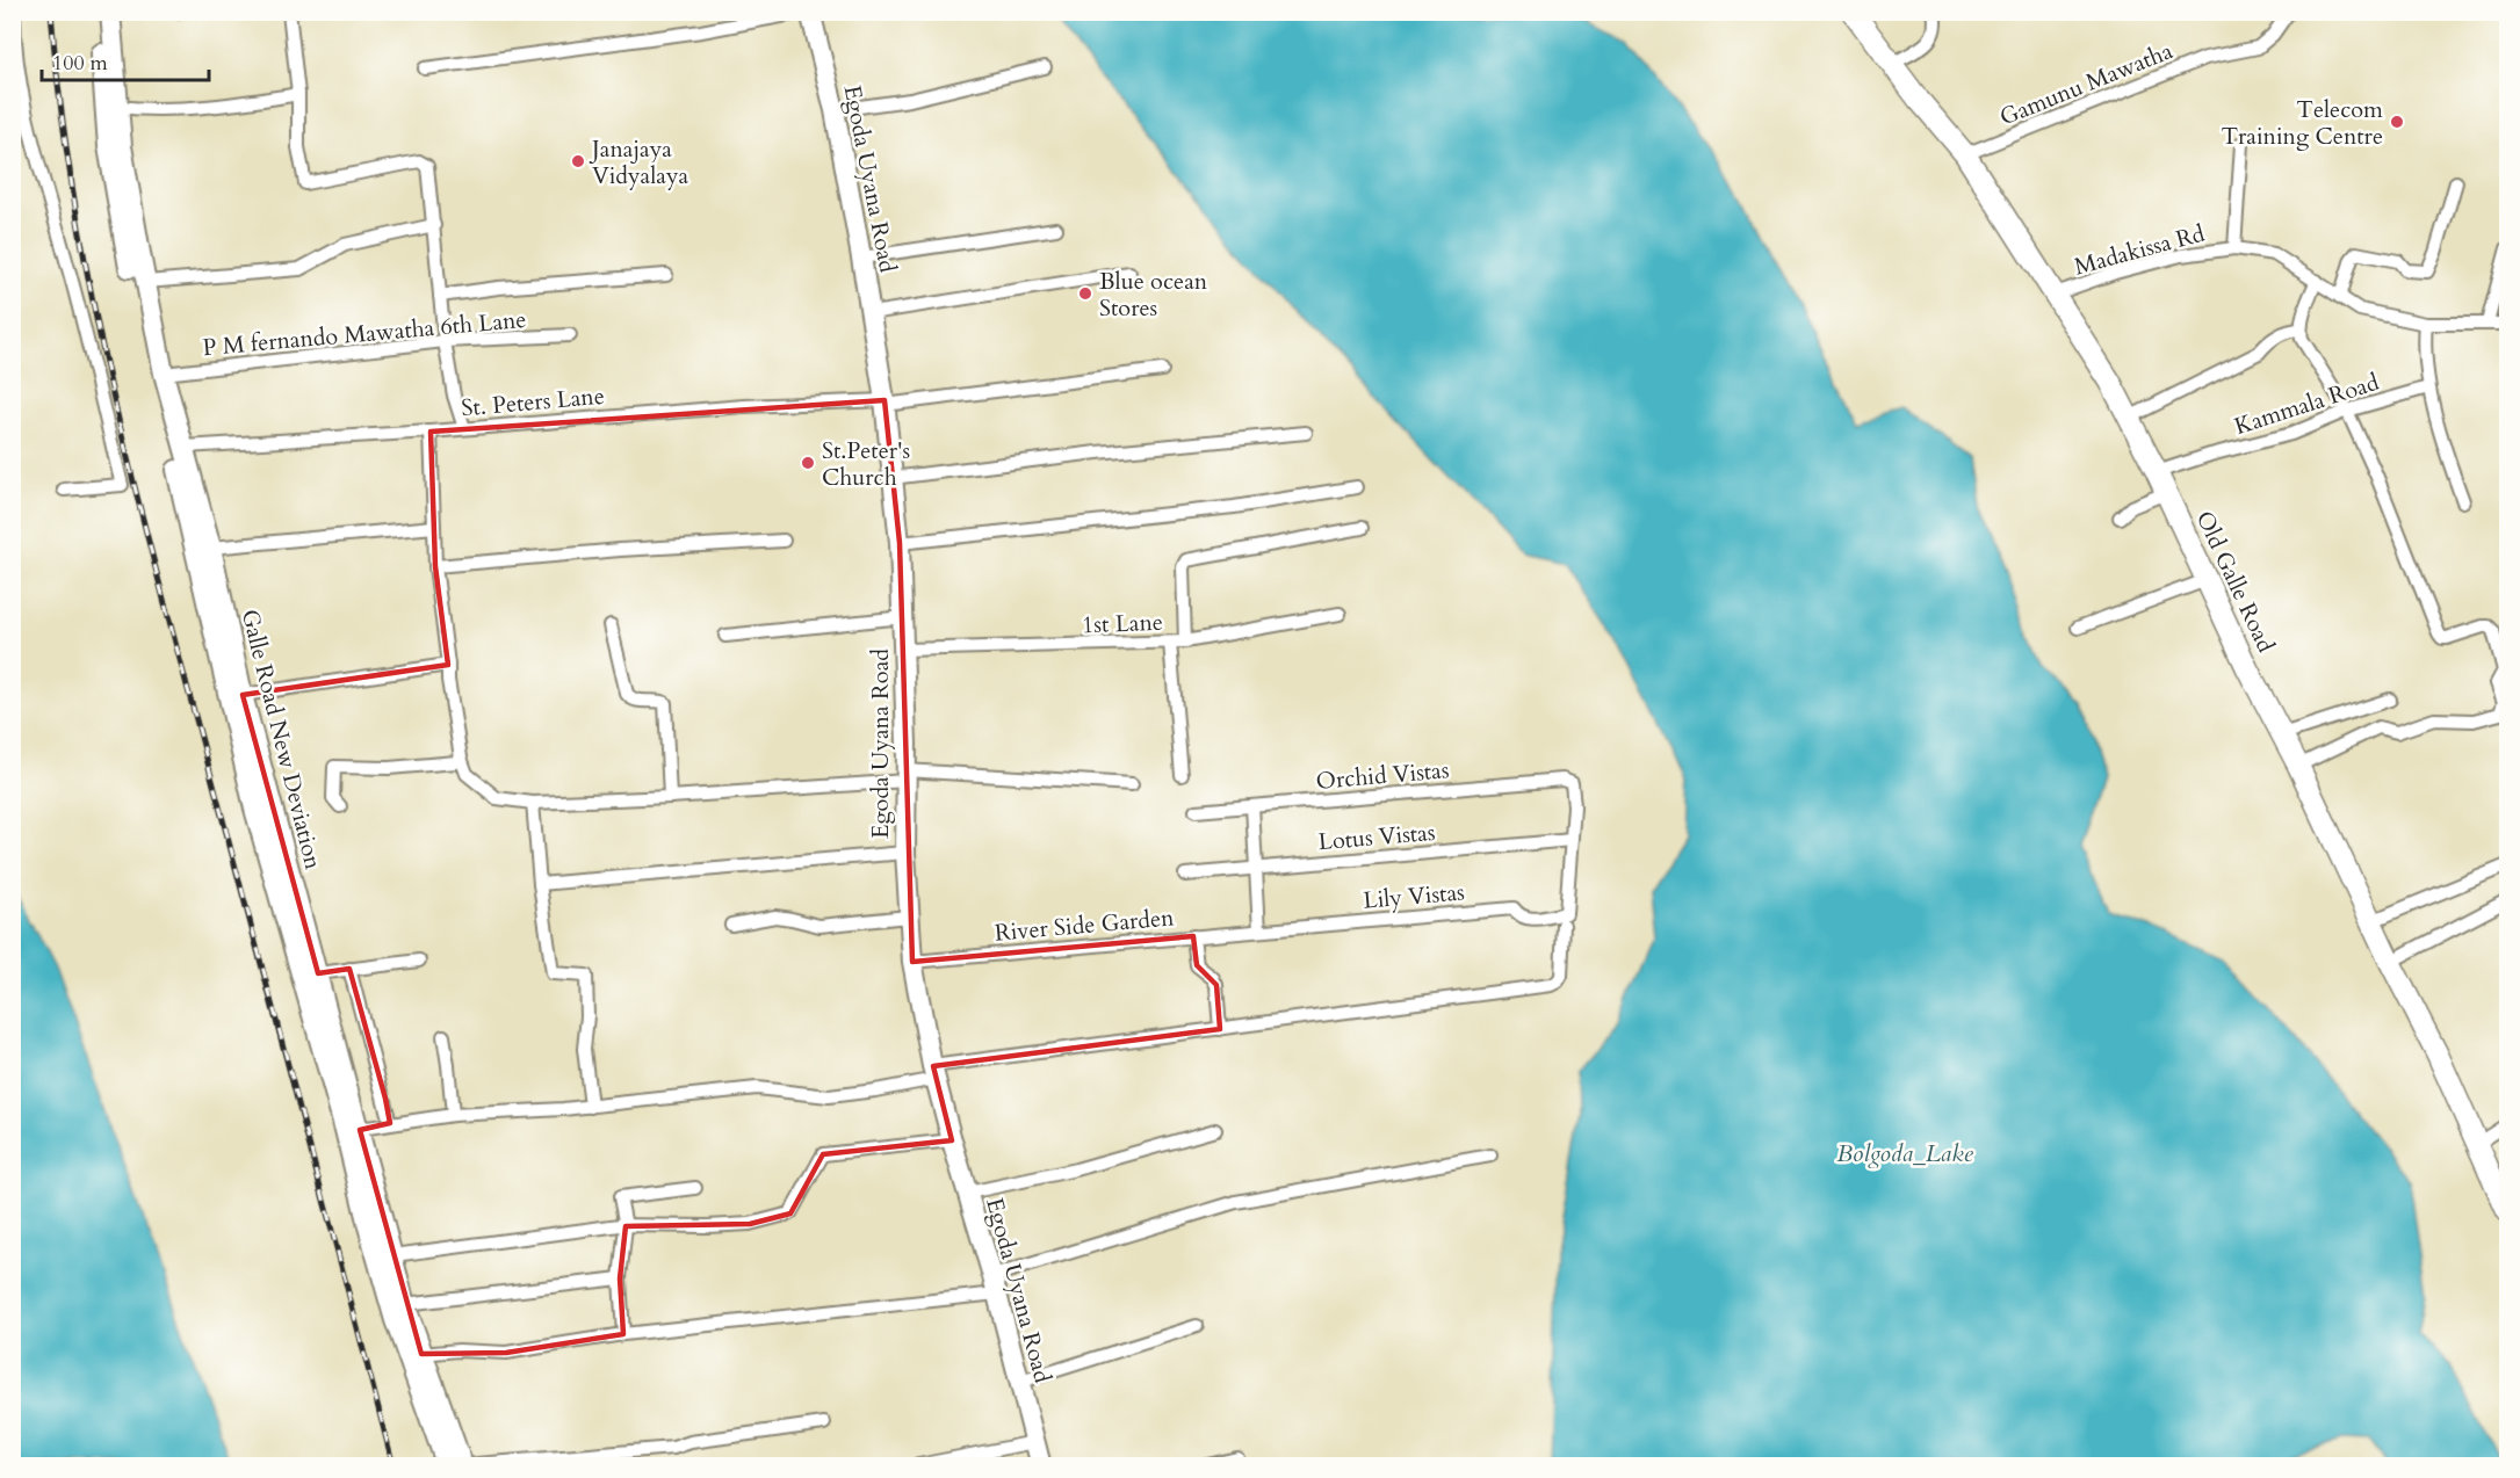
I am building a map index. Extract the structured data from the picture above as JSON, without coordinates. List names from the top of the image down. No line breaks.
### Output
{"streets":{"highway":["Old Galle Road"],"main road":["Egoda Uyana Road","Galle Road New Deviation"],"street":["Gamunu Mawatha","Madakissa Rd","P M fernando Mawatha 6th Lane","St. Peters Lane","Kammala Road","1st Lane","Orchid Vistas","Lotus Vistas","Lily Vistas","River Side Garden"]},"crossings":[["Gamunu Mawatha","Old Galle Road"],["Egoda Uyana Road","St. Peters Lane"],["Egoda Uyana Road","1st Lane"],["Egoda Uyana Road","River Side Garden"],["Madakissa Rd","Old Galle Road"],["P M fernando Mawatha 6th Lane","Galle Road New Deviation"],["St. Peters Lane","Galle Road New Deviation"],["Kammala Road","Old Galle Road"],["Orchid Vistas","Lotus Vistas"],["Lily Vistas","River Side Garden"]],"water":["Bolgoda_Lake"],"places":["Telecom Training Centre","Janajaya Vidyalaya","Blue ocean Stores","St.Peter's Church"],"scale_bar":"100 m"}
